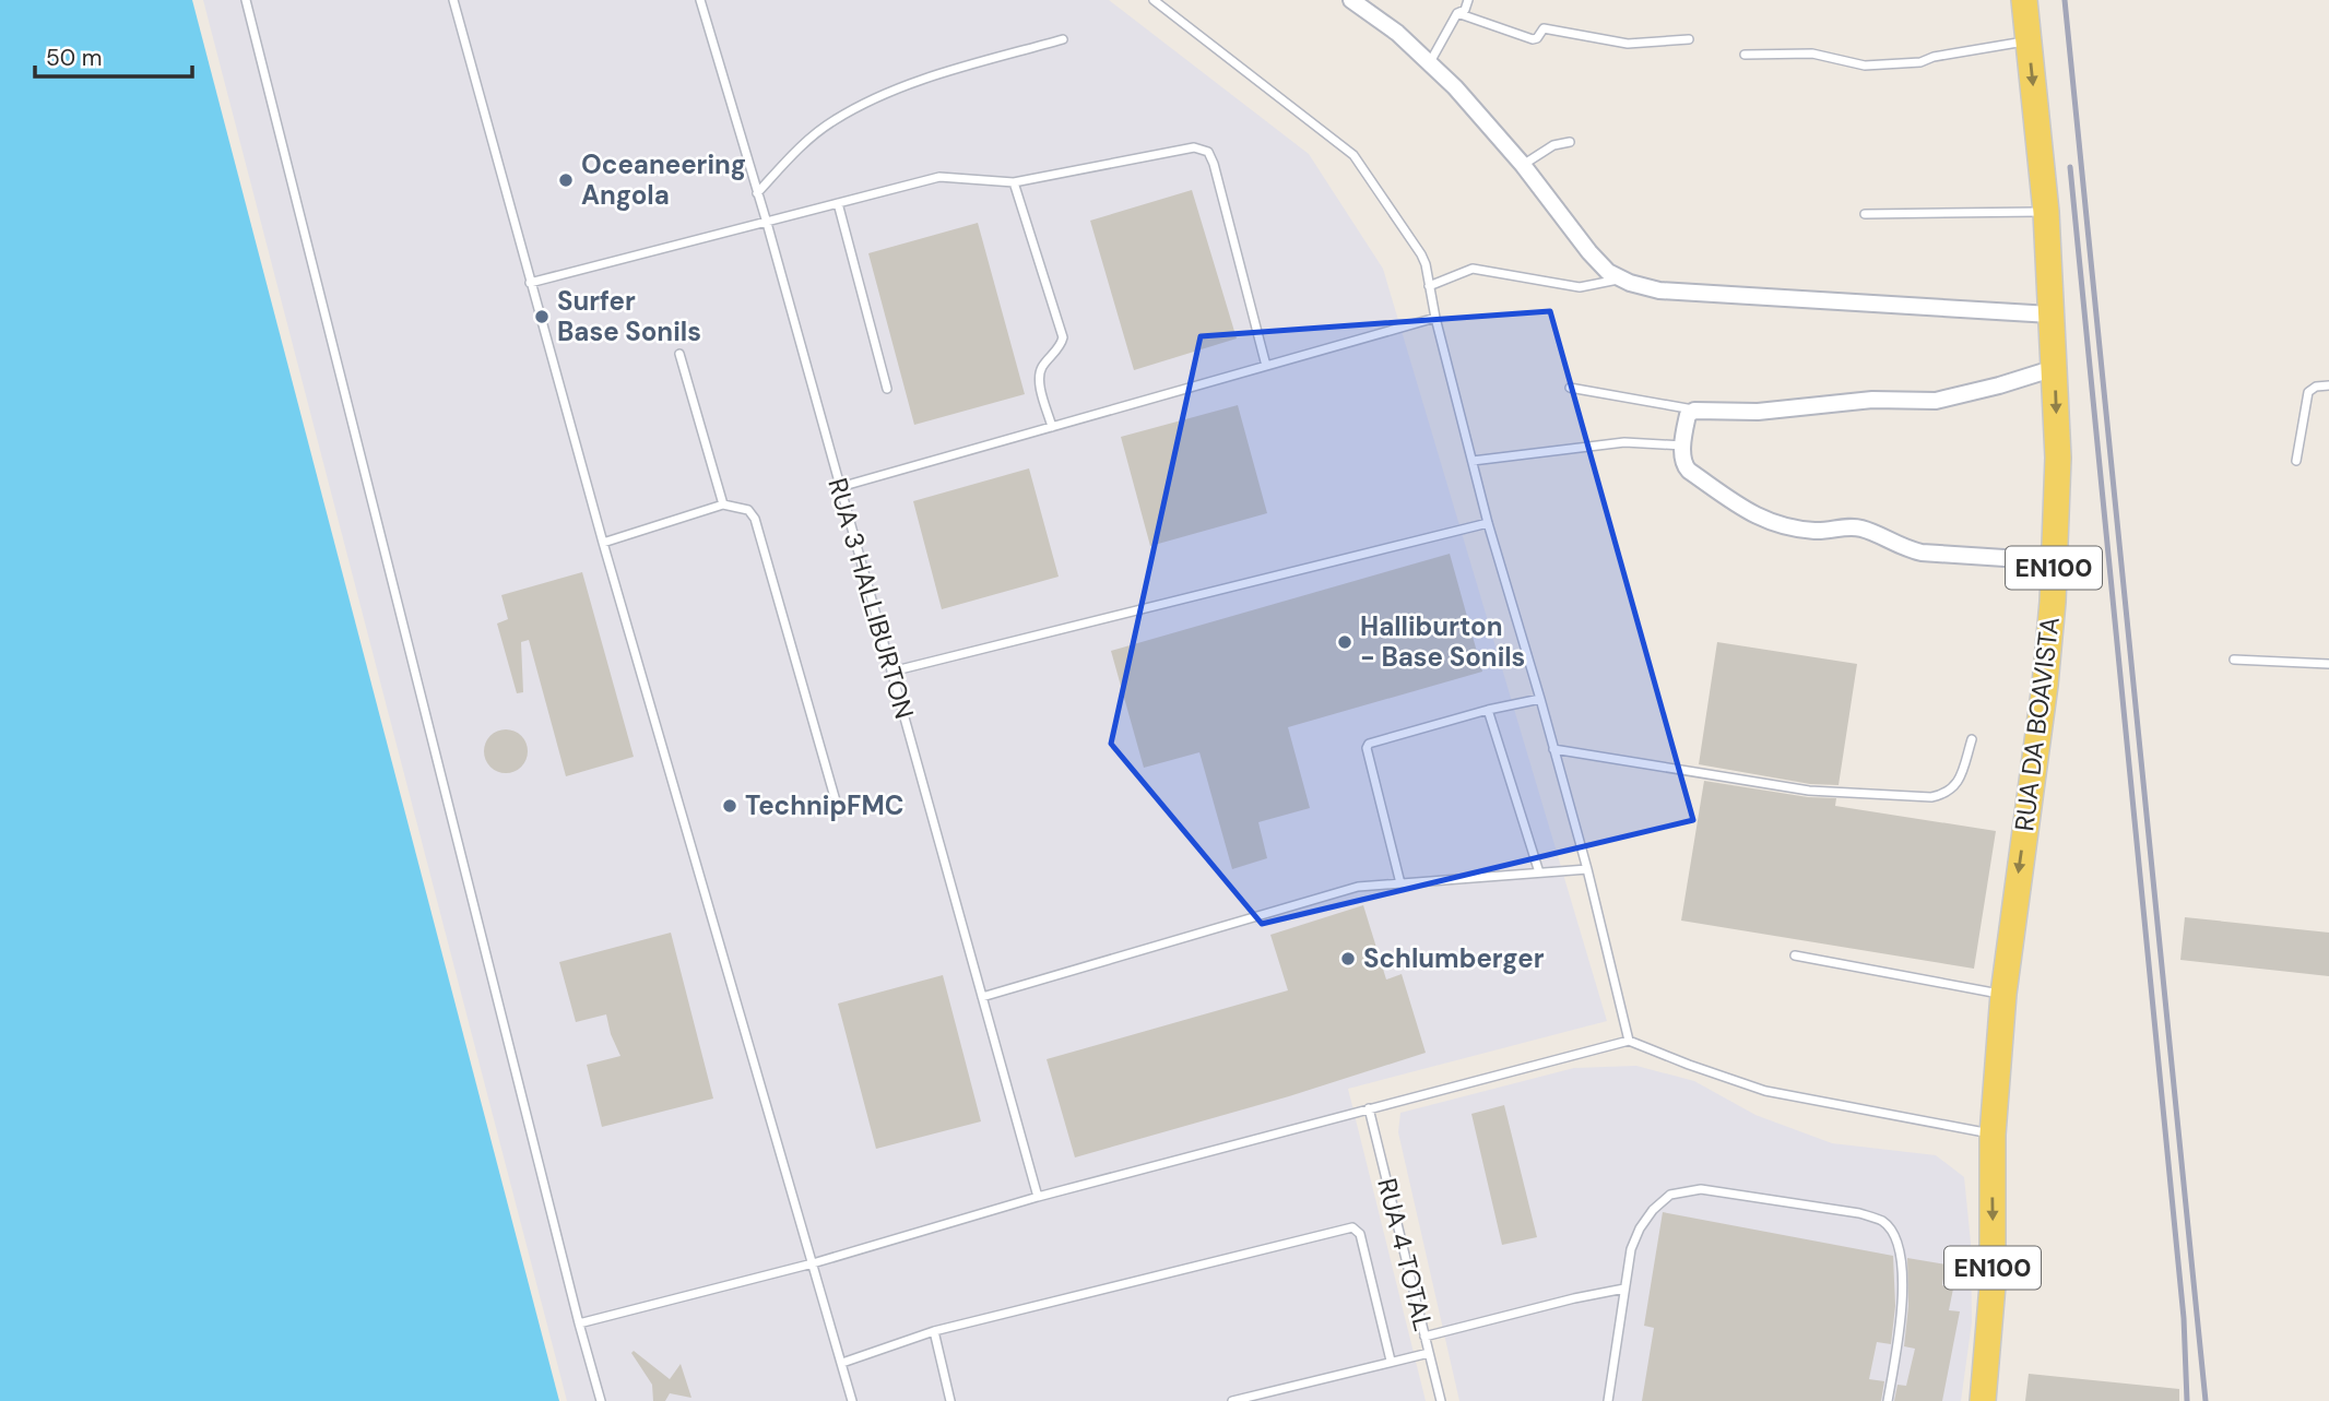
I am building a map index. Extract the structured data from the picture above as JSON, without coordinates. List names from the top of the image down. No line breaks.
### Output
{"streets":{"main road":["EN100","RUA DA BOAVISTA"],"lane":["RUA 3 HALLIBURTON","RUA 4 TOTAL"]},"one_way":["RUA DA BOAVISTA"],"places":["Oceaneering Angola","Surfer Base Sonils","Halliburton - Base Sonils","TechnipFMC","Schlumberger"],"scale_bar":"50 m"}
